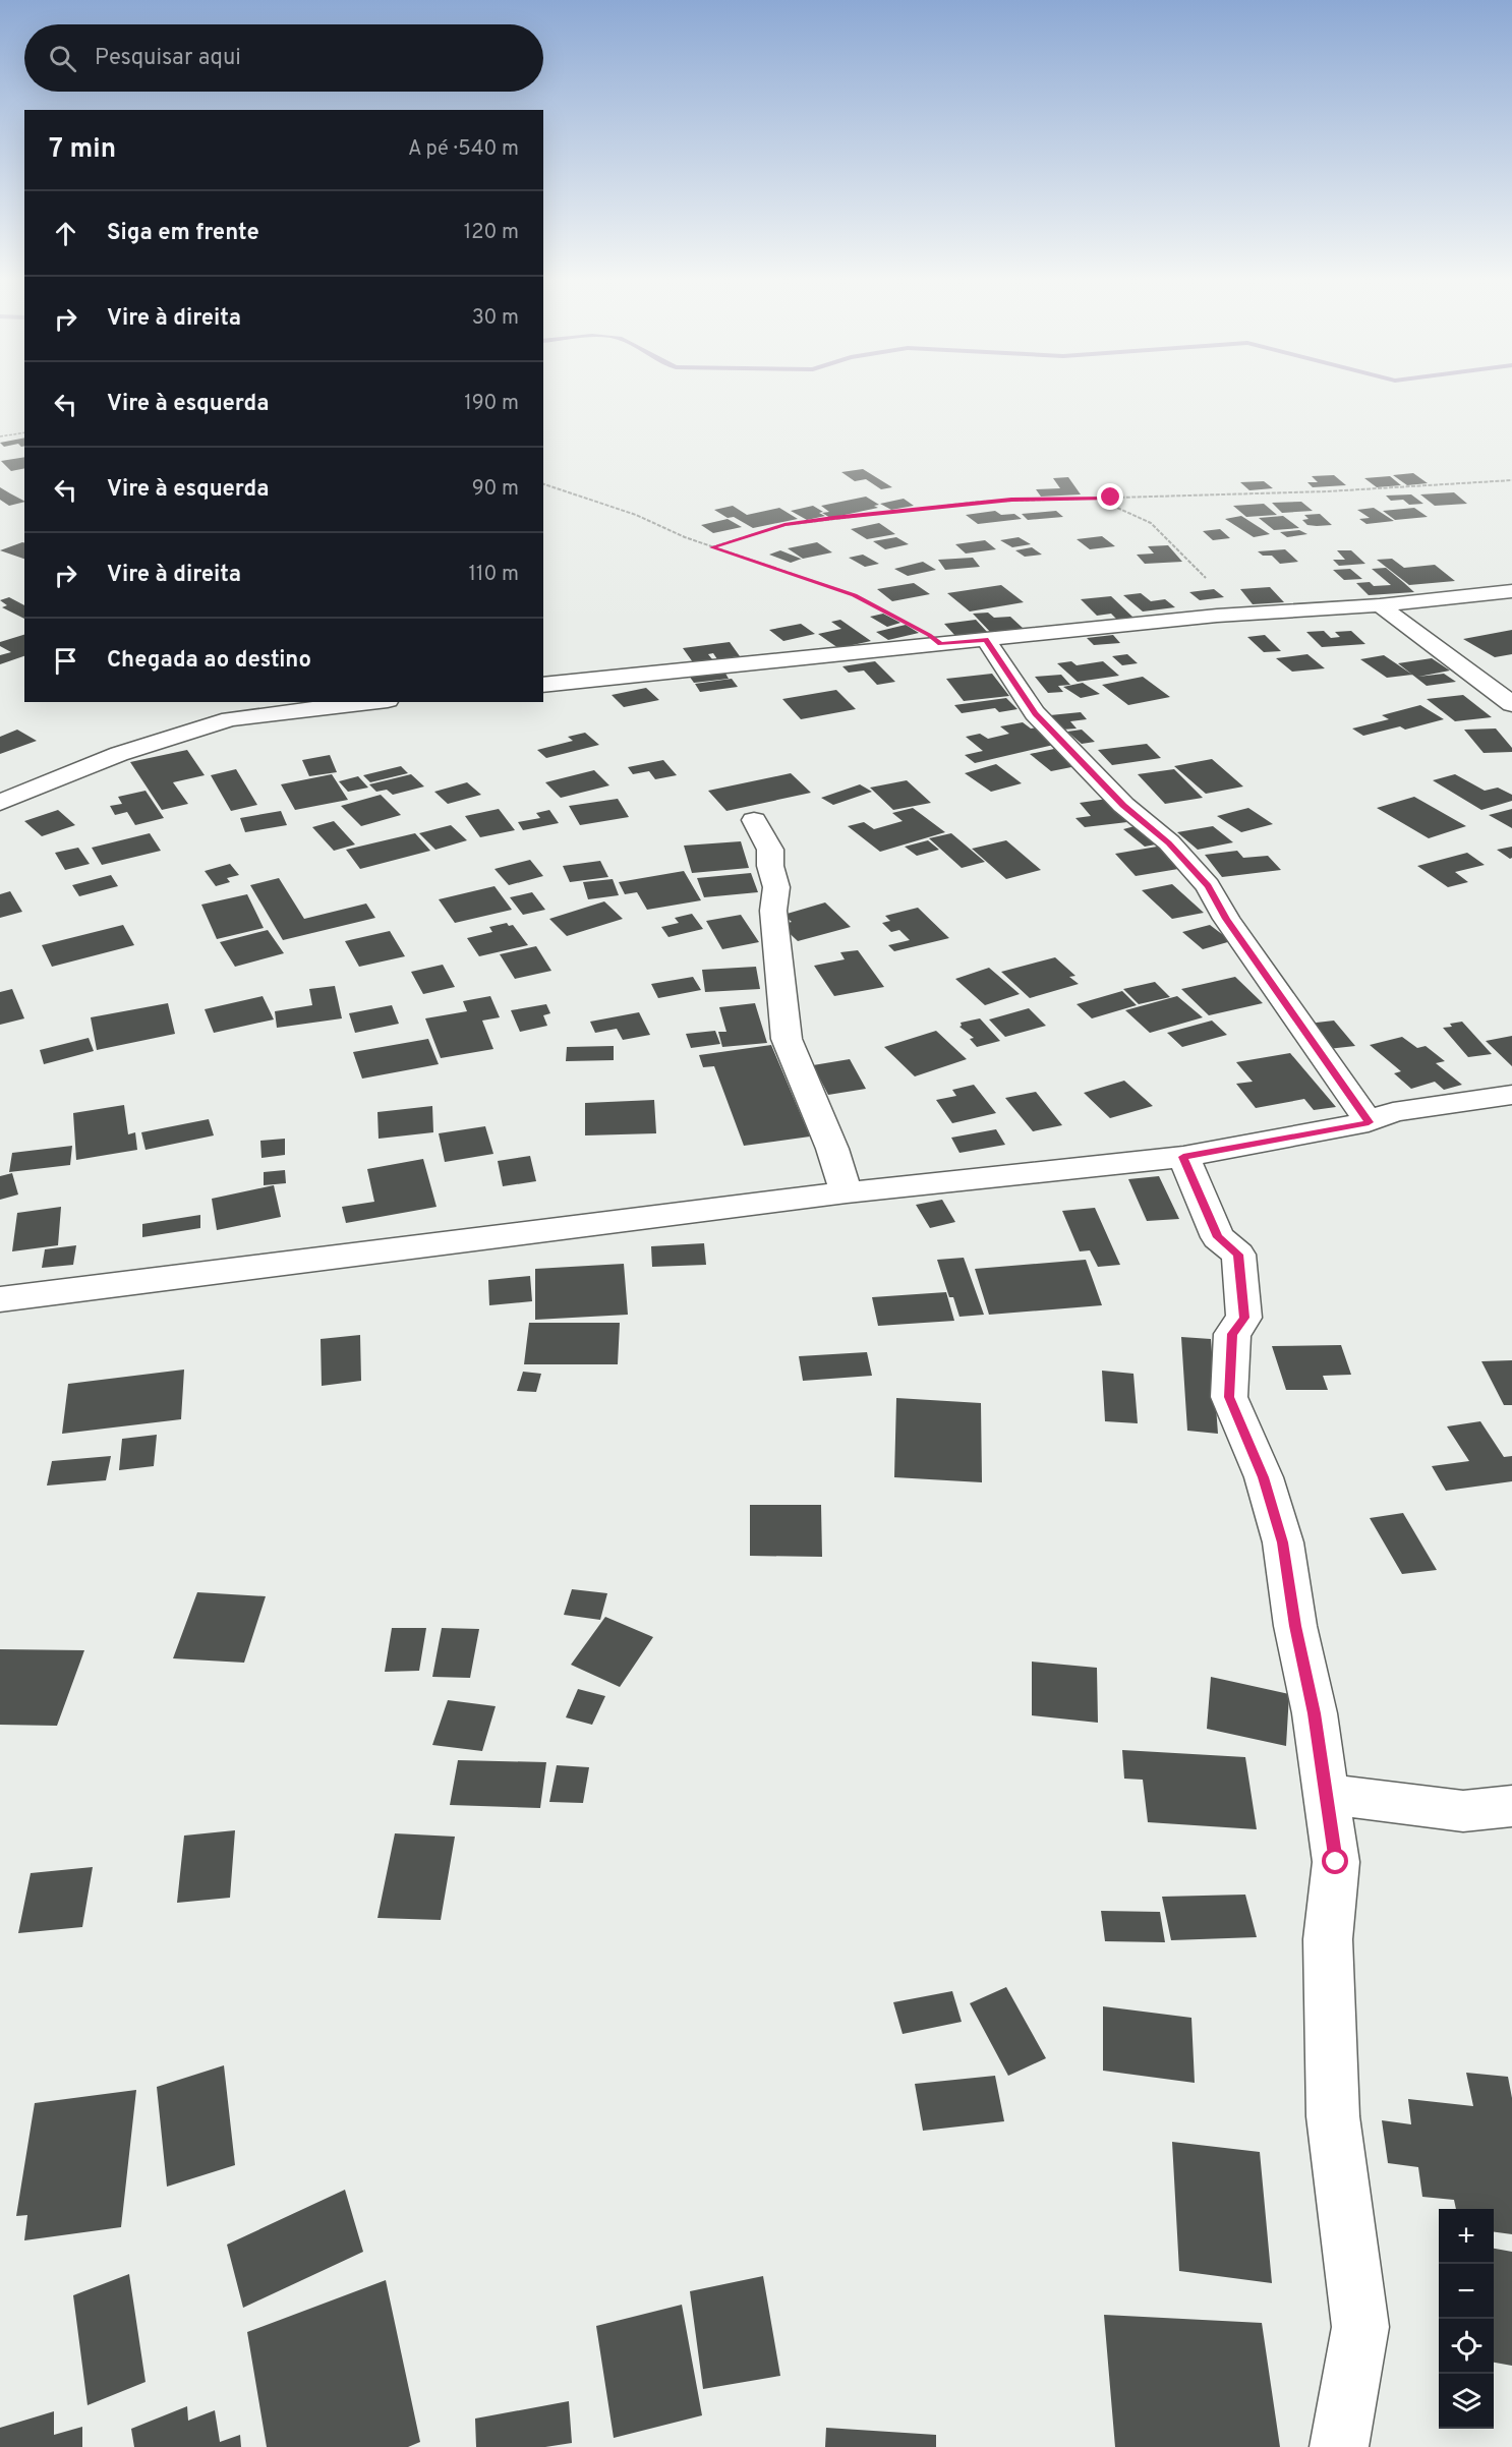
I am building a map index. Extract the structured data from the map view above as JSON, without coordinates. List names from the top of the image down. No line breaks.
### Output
{"page":{"search":"Pesquisar aqui","heading":["7 min","A pé · 540 m"],"list":[["Siga em frente","120 m"],["Vire à direita","30 m"],["Vire à esquerda","190 m"],["Vire à esquerda","90 m"],["Vire à direita","110 m"],"Chegada ao destino"],"map_buttons":["+","−"]}}
